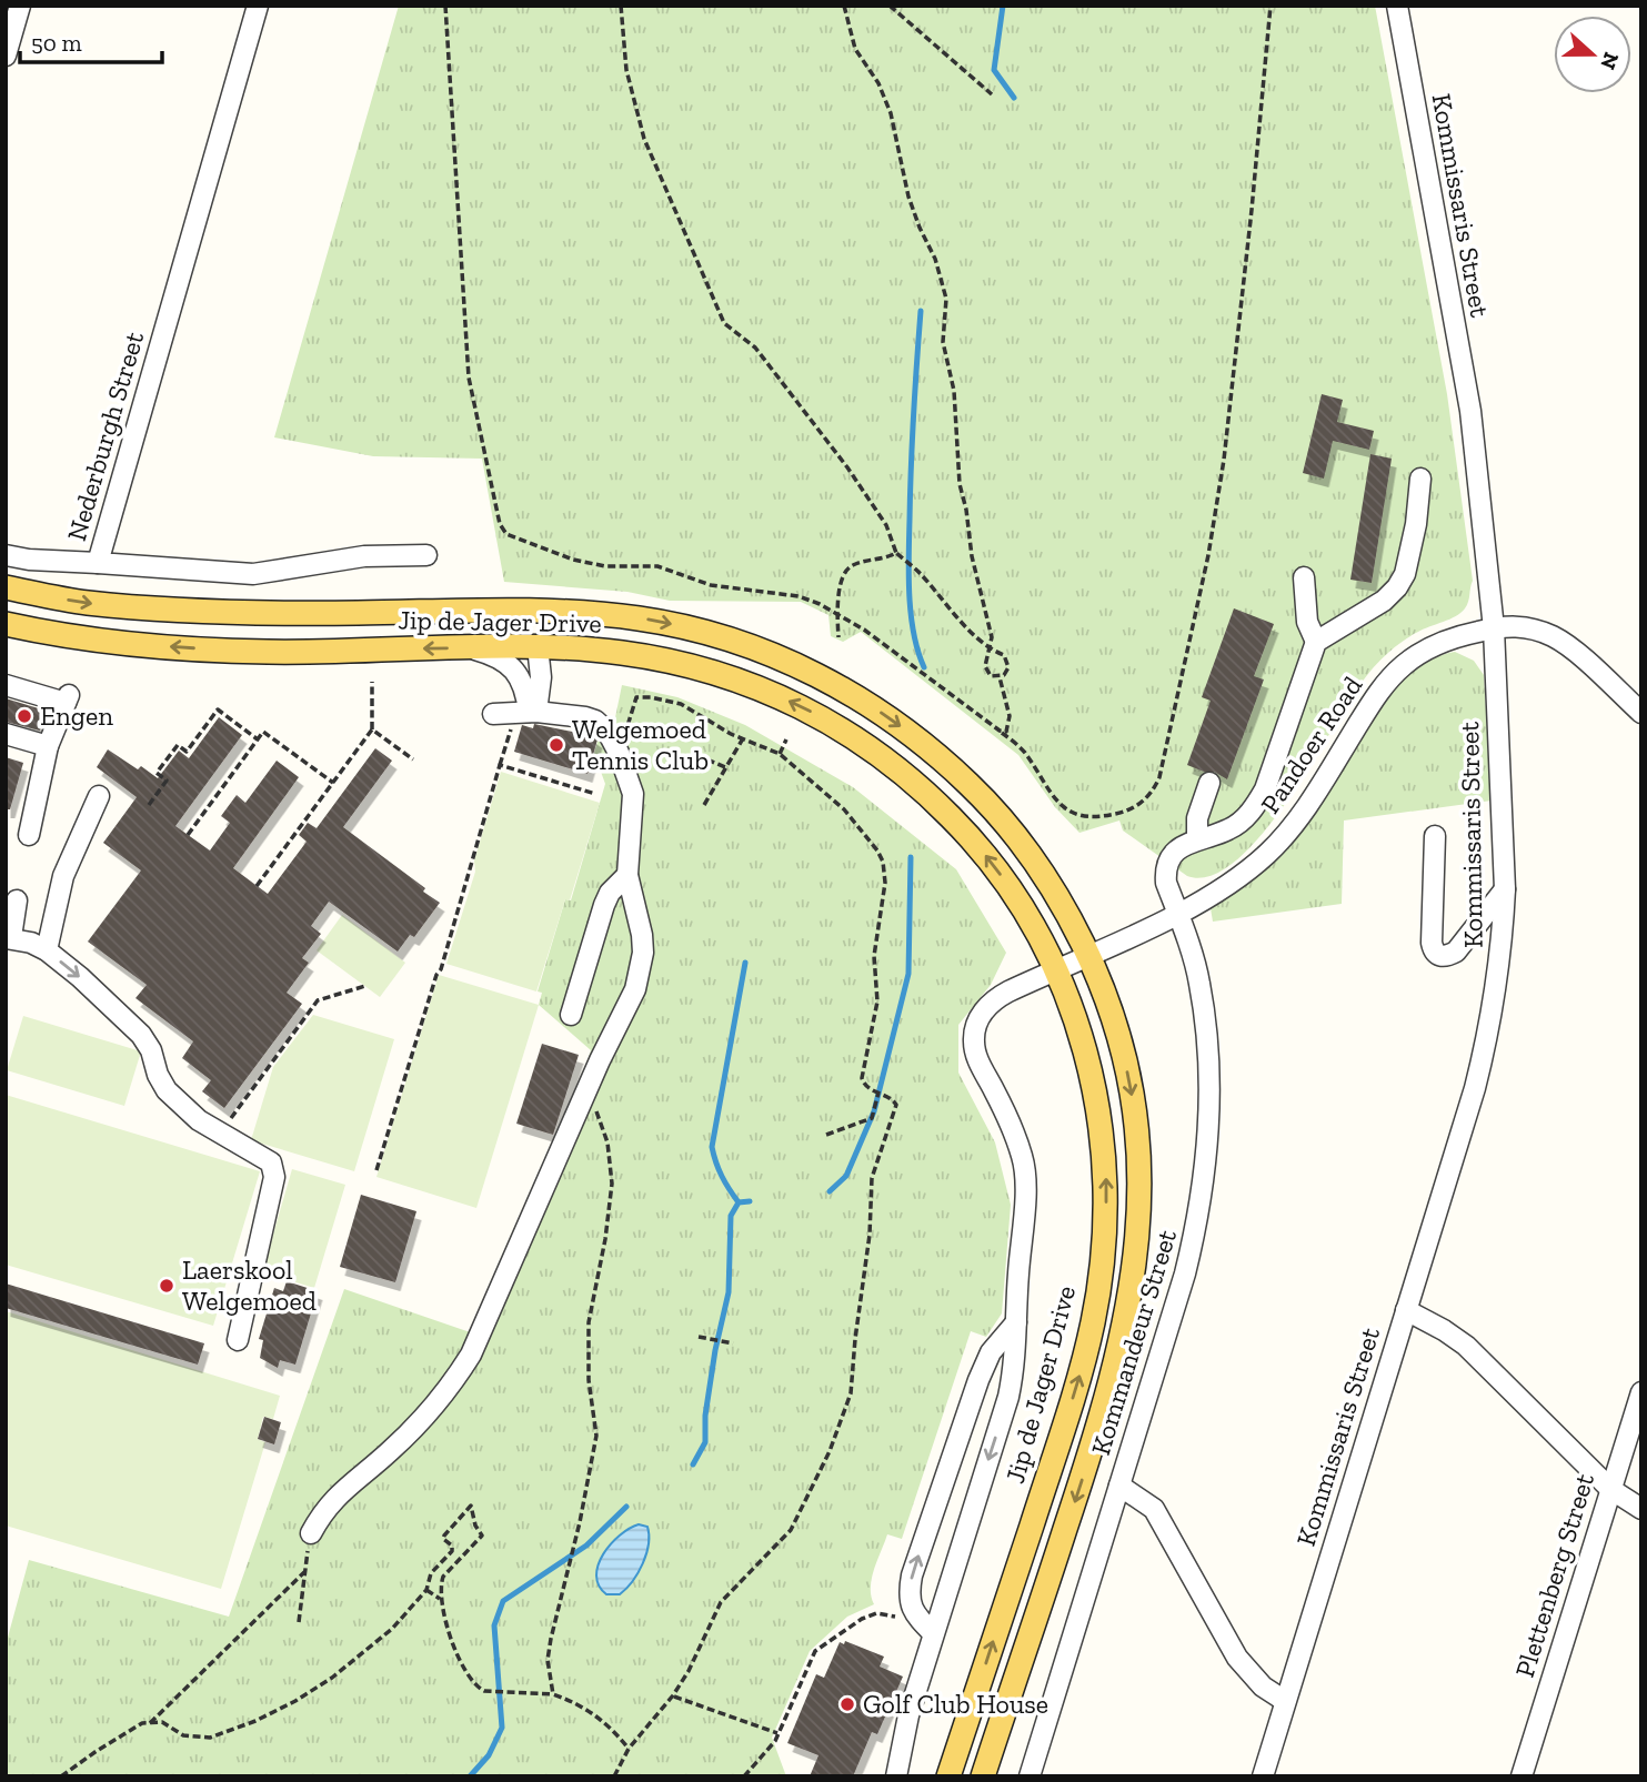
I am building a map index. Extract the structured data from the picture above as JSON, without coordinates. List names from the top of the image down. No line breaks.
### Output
{"streets":{"main road":["Jip de Jager Drive"],"street":["Kommissaris Street","Nederburgh Street","Pandoer Road","Kommandeur Street","Plettenberg Street"]},"crossings":[["Kommissaris Street","Pandoer Road"],["Jip de Jager Drive","Pandoer Road"],["Pandoer Road","Kommandeur Street"]],"places":["Engen","Welgemoed Tennis Club","Laerskool Welgemoed","Golf Club House"],"scale_bar":"50 m","north":"right"}
